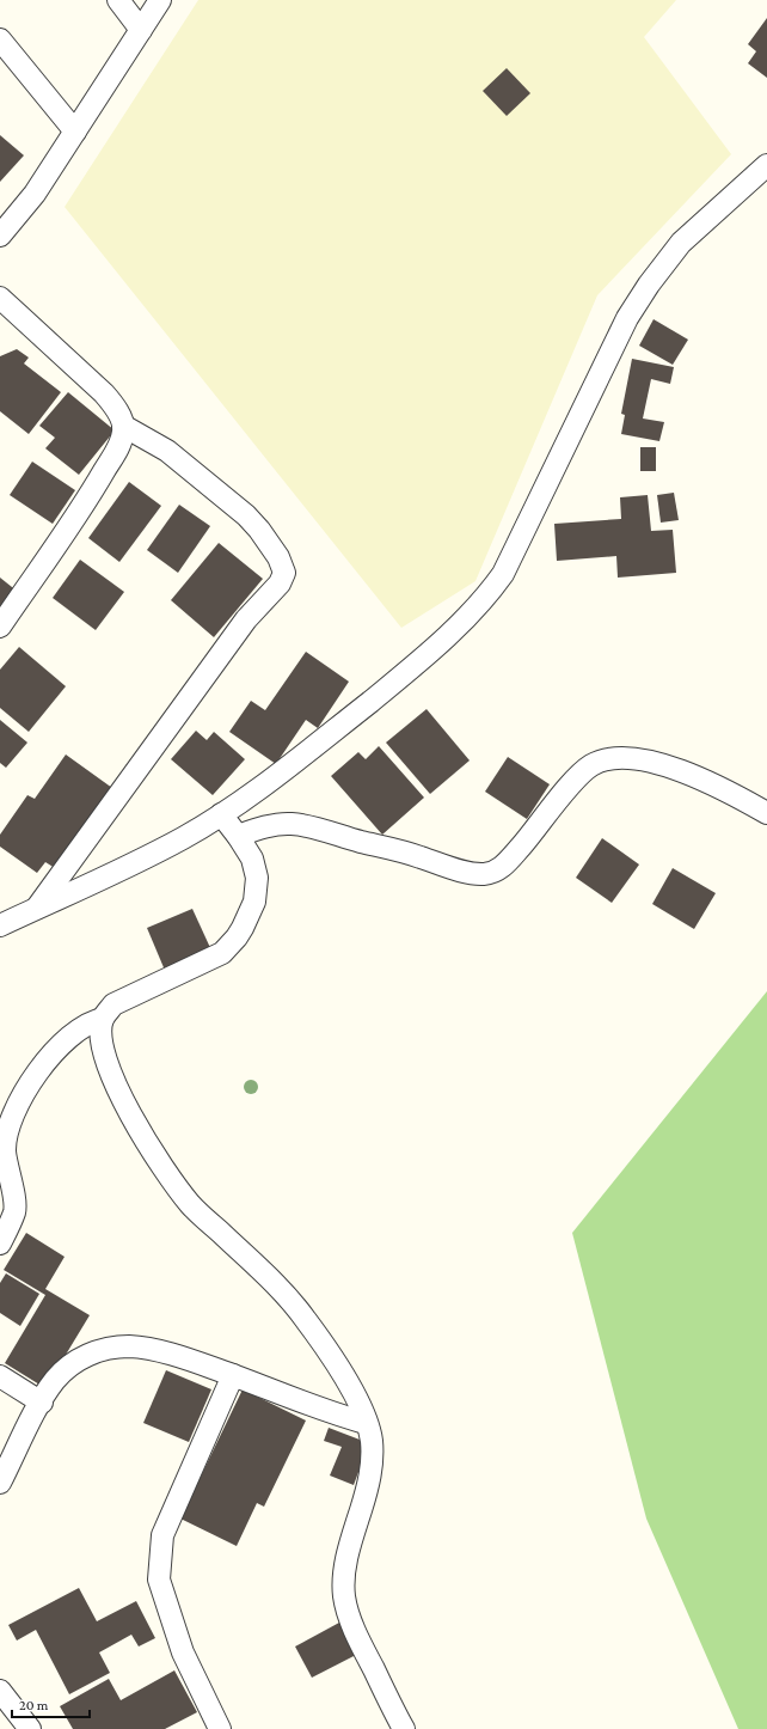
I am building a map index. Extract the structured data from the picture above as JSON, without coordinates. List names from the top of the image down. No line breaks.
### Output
{"scale_bar":"20 m"}
